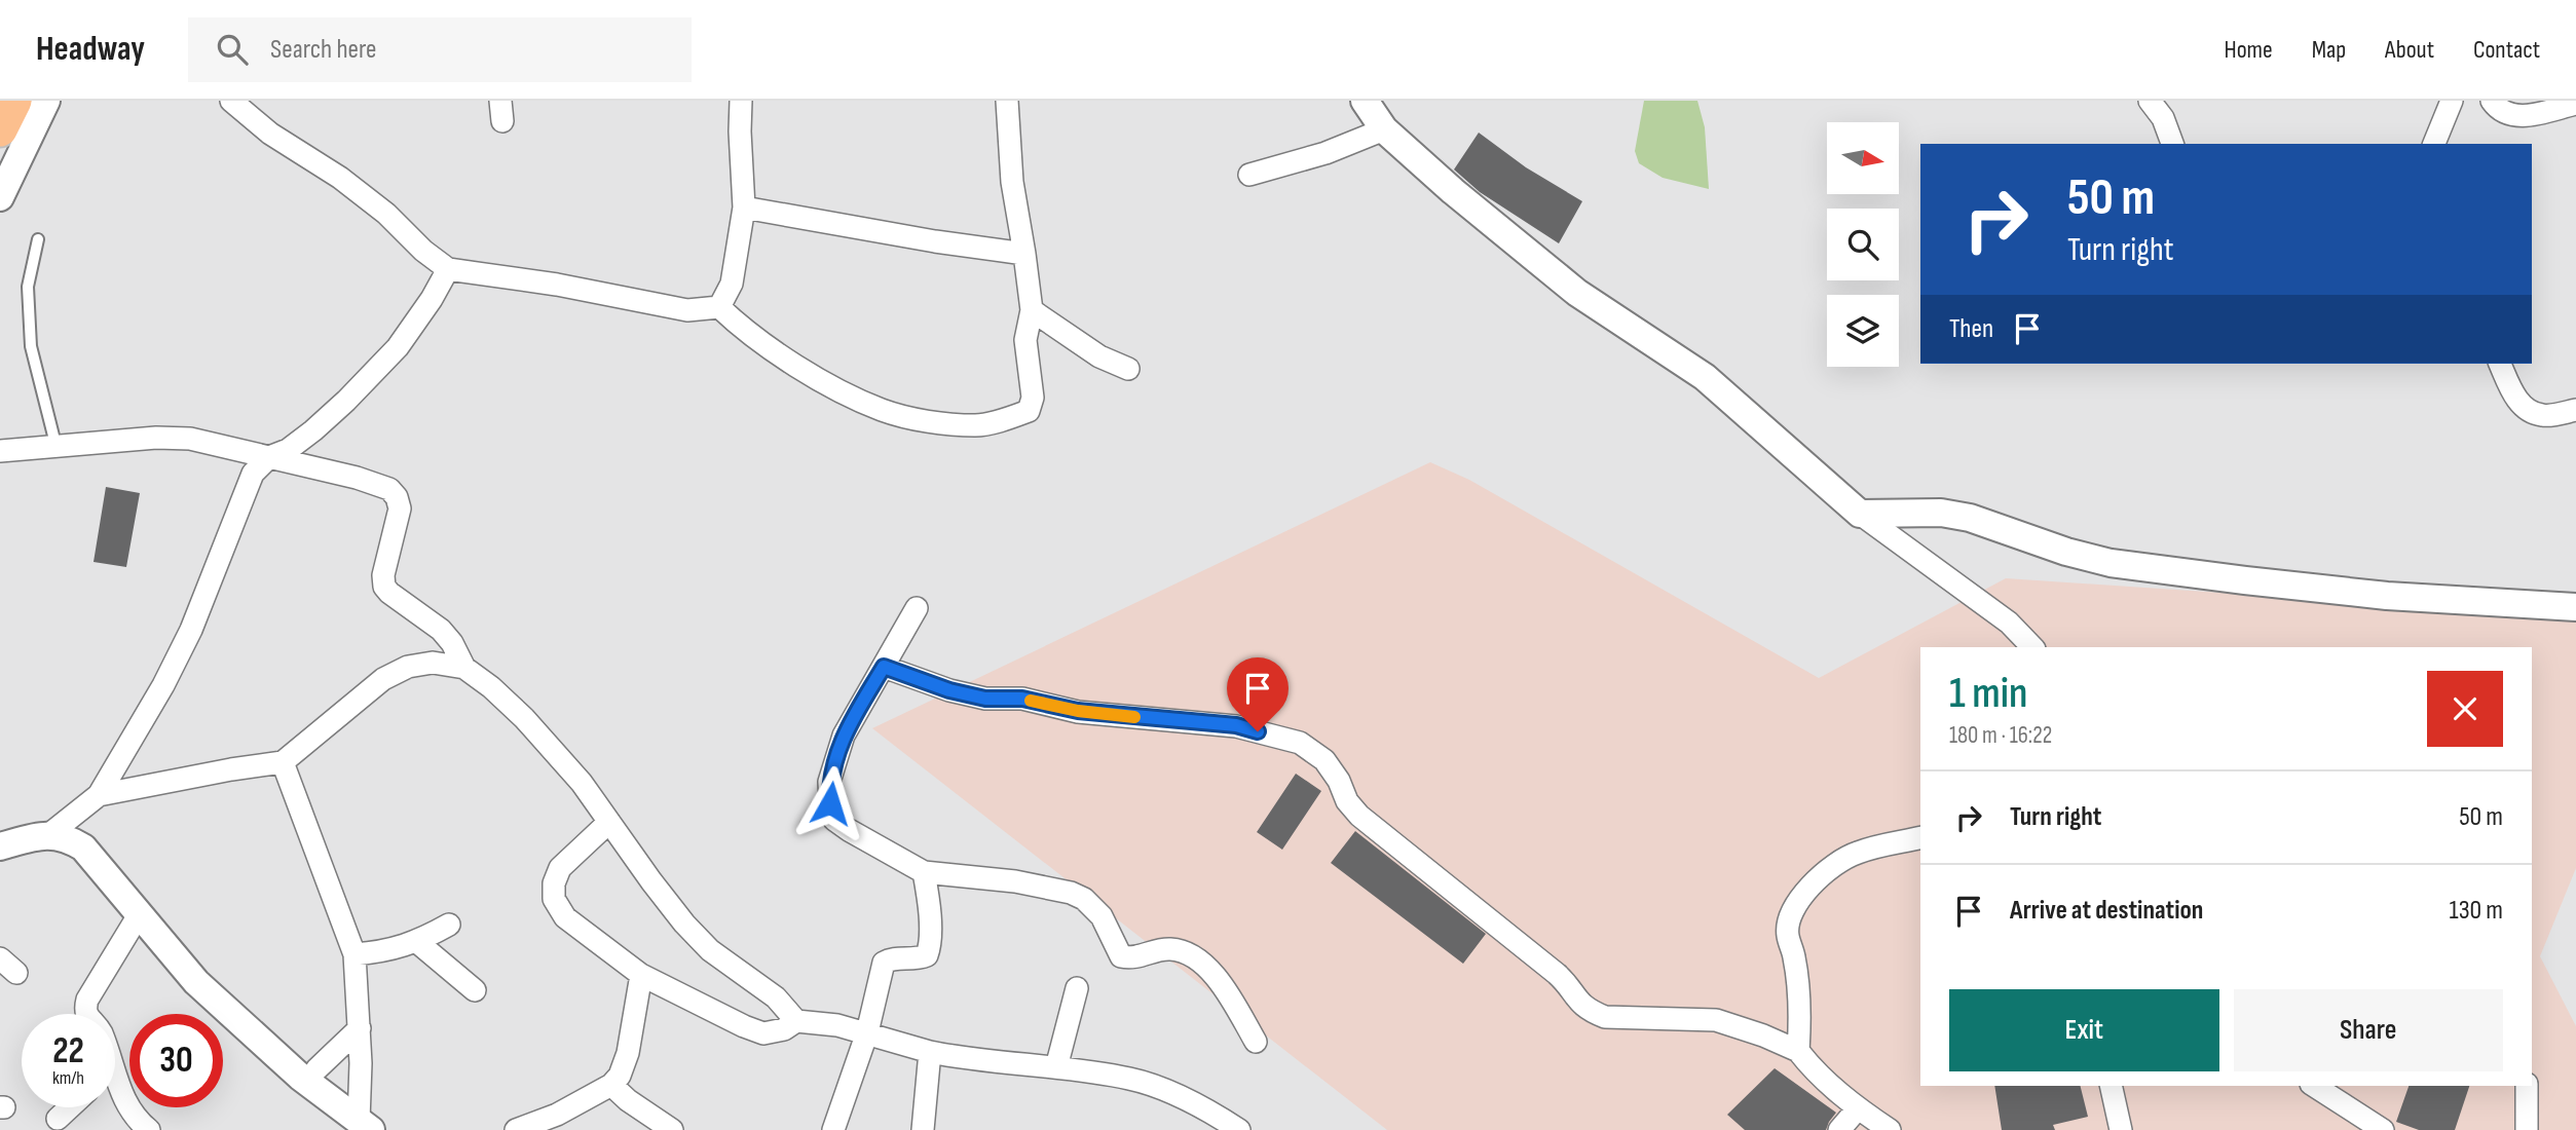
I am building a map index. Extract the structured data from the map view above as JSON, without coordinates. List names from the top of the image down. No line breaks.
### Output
{"north":"right","page":{"header":"Headway","search":"Search here","nav":["Home","Map","About","Contact"],"turn":["50 m","Turn right"],"then":"Then","heading":["1 min","180 m · 16:22"],"list":[{"name":"Turn right","value":"50 m"},{"name":"Arrive at destination","value":"130 m"}],"buttons":["Exit","Share"],"speed":"22 km/h","limit":"30"}}
